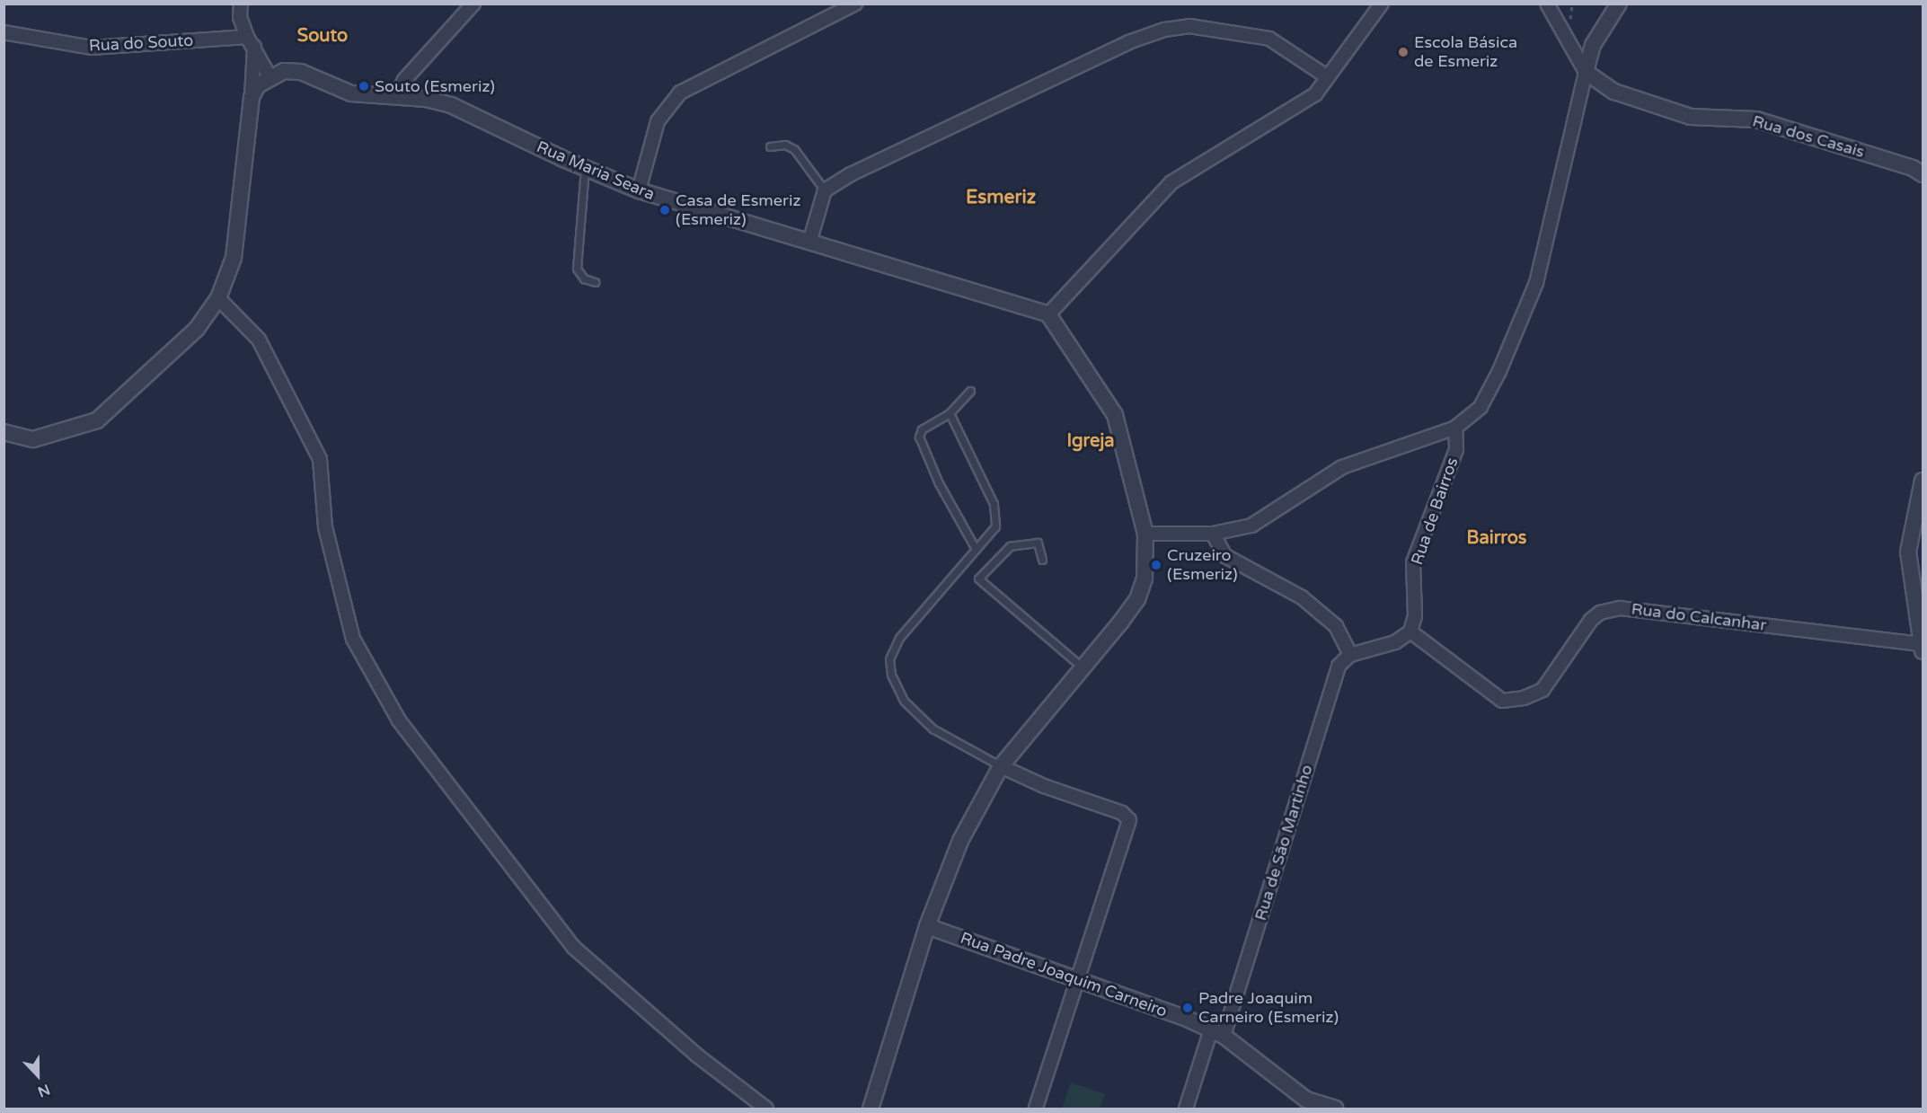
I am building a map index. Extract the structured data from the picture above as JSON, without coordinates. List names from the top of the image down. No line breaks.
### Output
{"streets":{"street":["Rua do Souto","Rua dos Casais","Rua Maria Seara","Rua de Bairros","Rua do Calcanhar","Rua de São Martinho","Rua Padre Joaquim Carneiro"]},"crossings":[["Rua de Bairros","Rua do Calcanhar"],["Rua de São Martinho","Rua Padre Joaquim Carneiro"]],"districts":["Souto","Esmeriz","Igreja","Bairros"],"places":["Escola Básica de Esmeriz","Souto (Esmeriz)","Casa de Esmeriz (Esmeriz)","Cruzeiro (Esmeriz)","Padre Joaquim Carneiro (Esmeriz)"],"north":"bottom"}
